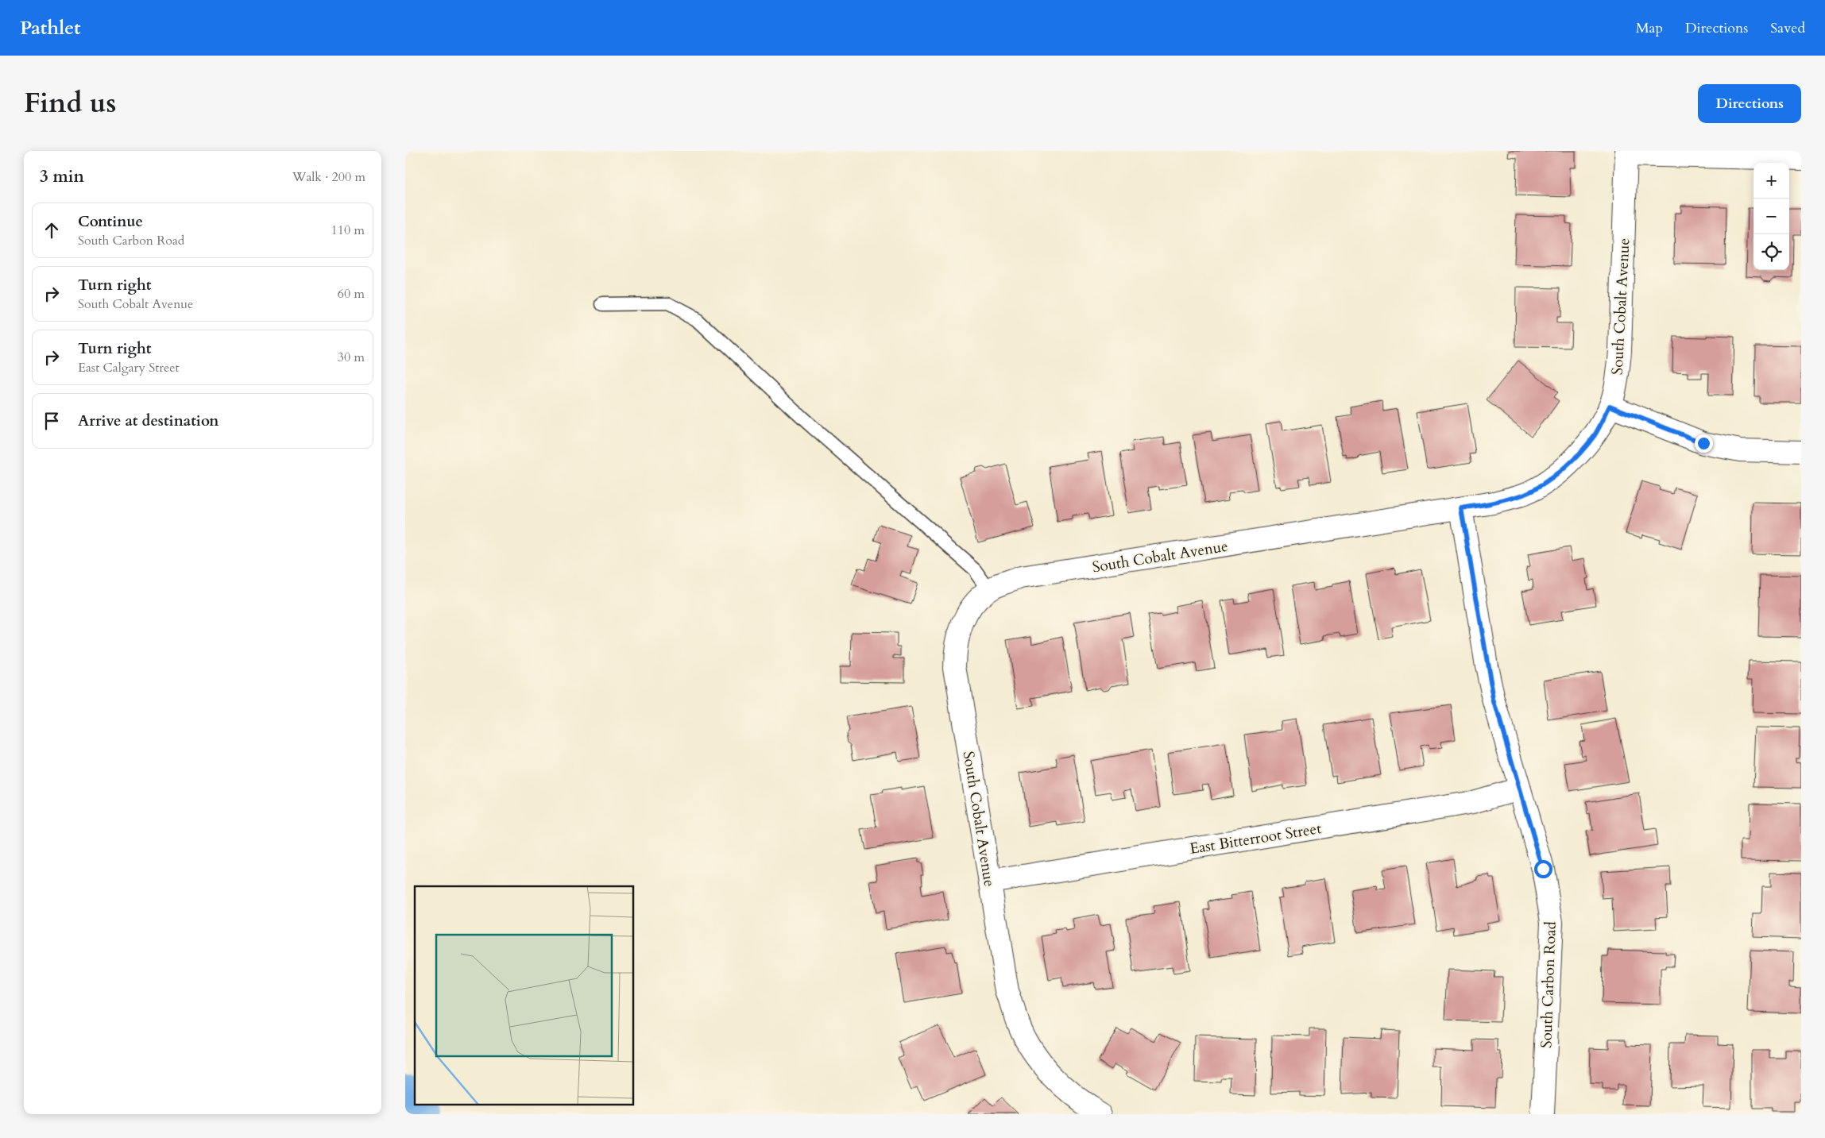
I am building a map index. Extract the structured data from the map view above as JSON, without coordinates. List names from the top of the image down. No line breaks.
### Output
{"streets":{"street":["South Cobalt Avenue","East Bitterroot Street","South Carbon Road"]},"crossings":[["South Cobalt Avenue","East Bitterroot Street"],["South Cobalt Avenue","South Carbon Road"],["East Bitterroot Street","South Carbon Road"]],"page":{"header":"Pathlet","nav":["Map","Directions","Saved"],"title":"Find us","buttons":"Directions","heading":["3 min","Walk · 200 m"],"map_buttons":["+","−"],"list":[["Continue","South Carbon Road","110 m"],["Turn right","South Cobalt Avenue","60 m"],["Turn right","East Calgary Street","30 m"],"Arrive at destination"]}}
